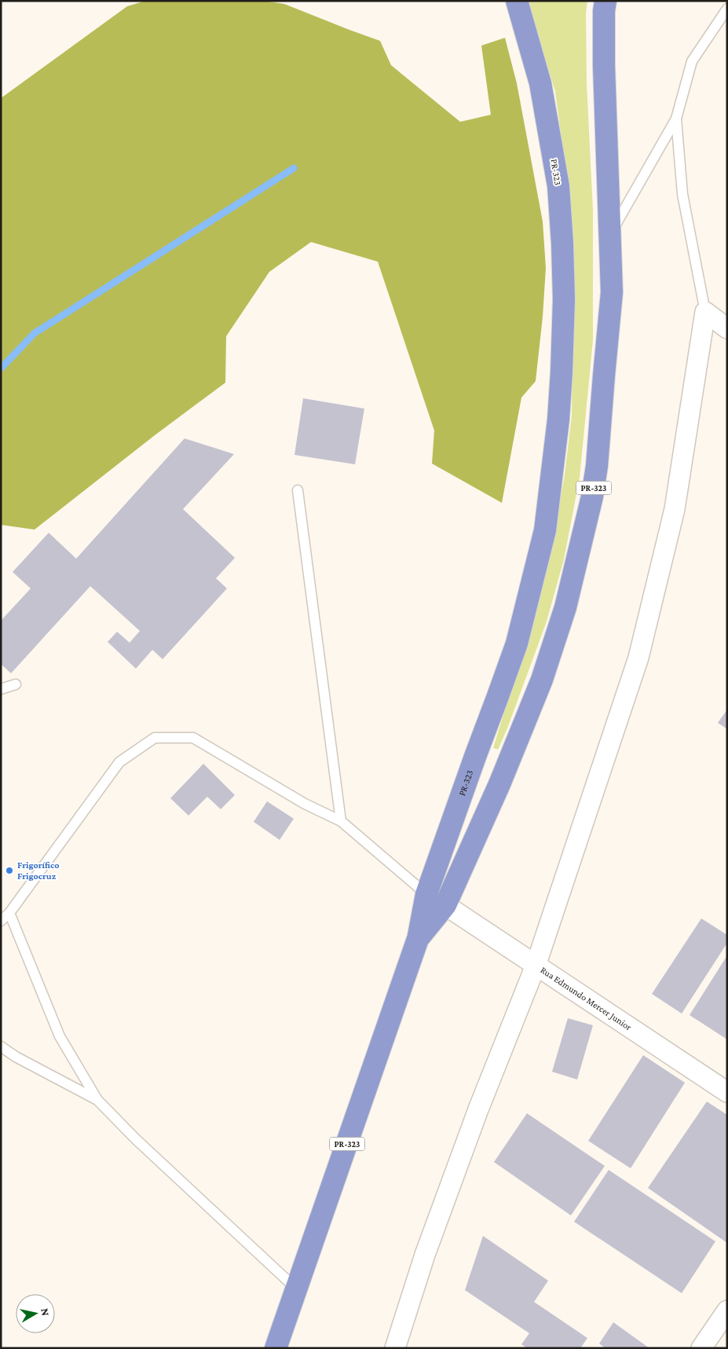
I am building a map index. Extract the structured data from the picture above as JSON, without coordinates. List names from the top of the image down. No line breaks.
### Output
{"streets":{"highway":["PR-323"],"street":["Rua Edmundo Mercer Junior"]},"crossings":[["PR-323","Rua Edmundo Mercer Junior"]],"places":["Frigorífico Frigocruz"],"north":"right"}
